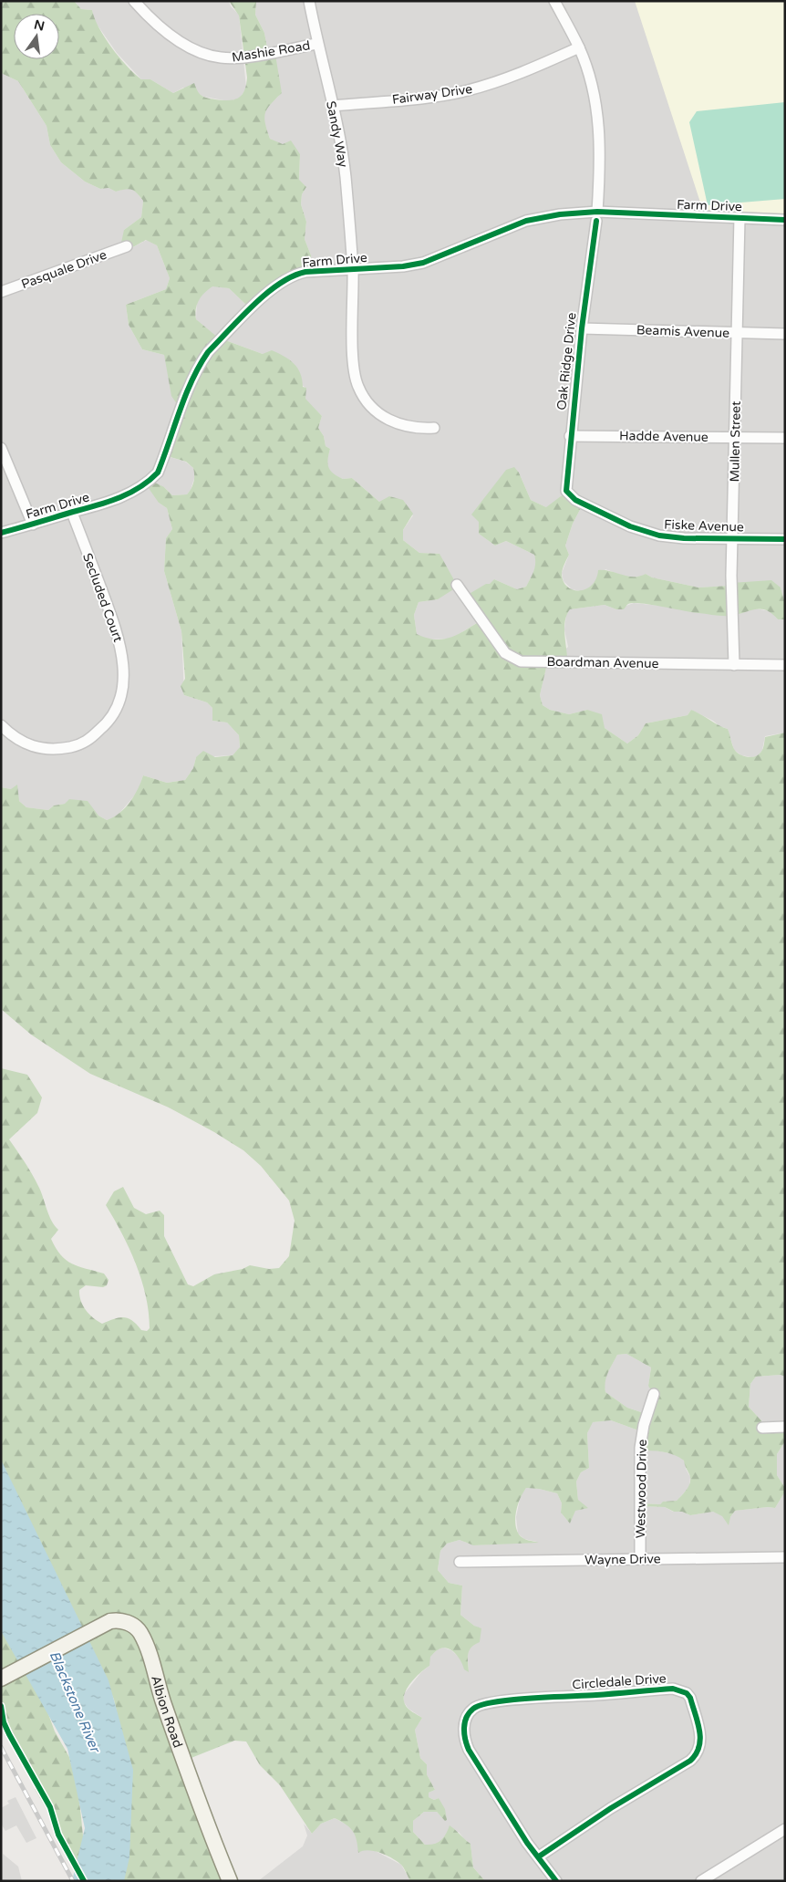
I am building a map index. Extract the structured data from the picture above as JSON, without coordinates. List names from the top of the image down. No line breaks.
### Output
{"streets":{"street":["Mashie Road","Fairway Drive","Sandy Way","Farm Drive","Pasquale Drive","Beamis Avenue","Oak Ridge Drive","Hadde Avenue","Mullen Street","Fiske Avenue","Secluded Court","Boardman Avenue","Westwood Drive","Wayne Drive","Circledale Drive","Albion Road"]},"crossings":[["Mashie Road","Sandy Way"],["Fairway Drive","Sandy Way"],["Fairway Drive","Oak Ridge Drive"],["Sandy Way","Farm Drive"],["Farm Drive","Oak Ridge Drive"],["Farm Drive","Mullen Street"],["Farm Drive","Secluded Court"],["Beamis Avenue","Oak Ridge Drive"],["Beamis Avenue","Mullen Street"],["Oak Ridge Drive","Hadde Avenue"],["Oak Ridge Drive","Fiske Avenue"],["Hadde Avenue","Mullen Street"],["Mullen Street","Fiske Avenue"],["Mullen Street","Boardman Avenue"],["Westwood Drive","Wayne Drive"]],"water":["Blackstone River"],"north":"top"}
